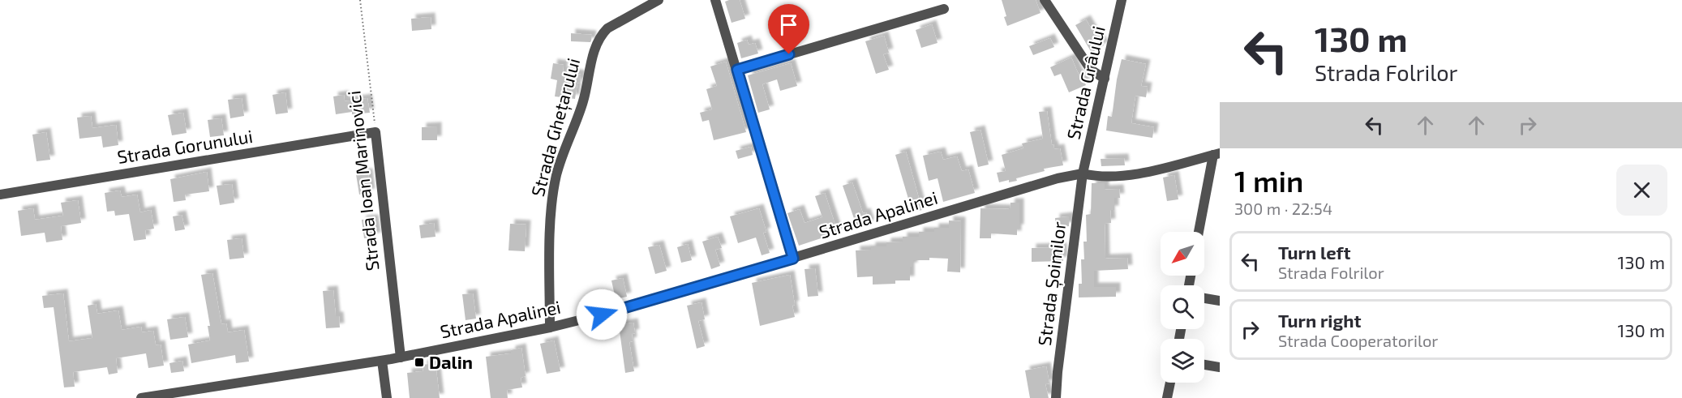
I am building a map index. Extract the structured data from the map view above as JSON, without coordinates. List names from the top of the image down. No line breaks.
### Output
{"streets":{"street":["Strada Grâului","Strada Ghețarului","Strada Gorunului","Strada Ioan Marinovici","Strada Apalinei","Strada Șoimilor"]},"crossings":[["Strada Grâului","Strada Apalinei"],["Strada Grâului","Strada Șoimilor"],["Strada Ghețarului","Strada Apalinei"],["Strada Gorunului","Strada Ioan Marinovici"],["Strada Ioan Marinovici","Strada Apalinei"],["Strada Apalinei","Strada Șoimilor"]],"places":{"transit":["Dalin"]},"north":"bottom left","page":{"turn":["130 m","Strada Folrilor"],"heading":["1 min","300 m · 22:54"],"list":[{"name":"Turn left","note":"Strada Folrilor","value":"130 m"},{"name":"Turn right","note":"Strada Cooperatorilor","value":"130 m"}]}}
